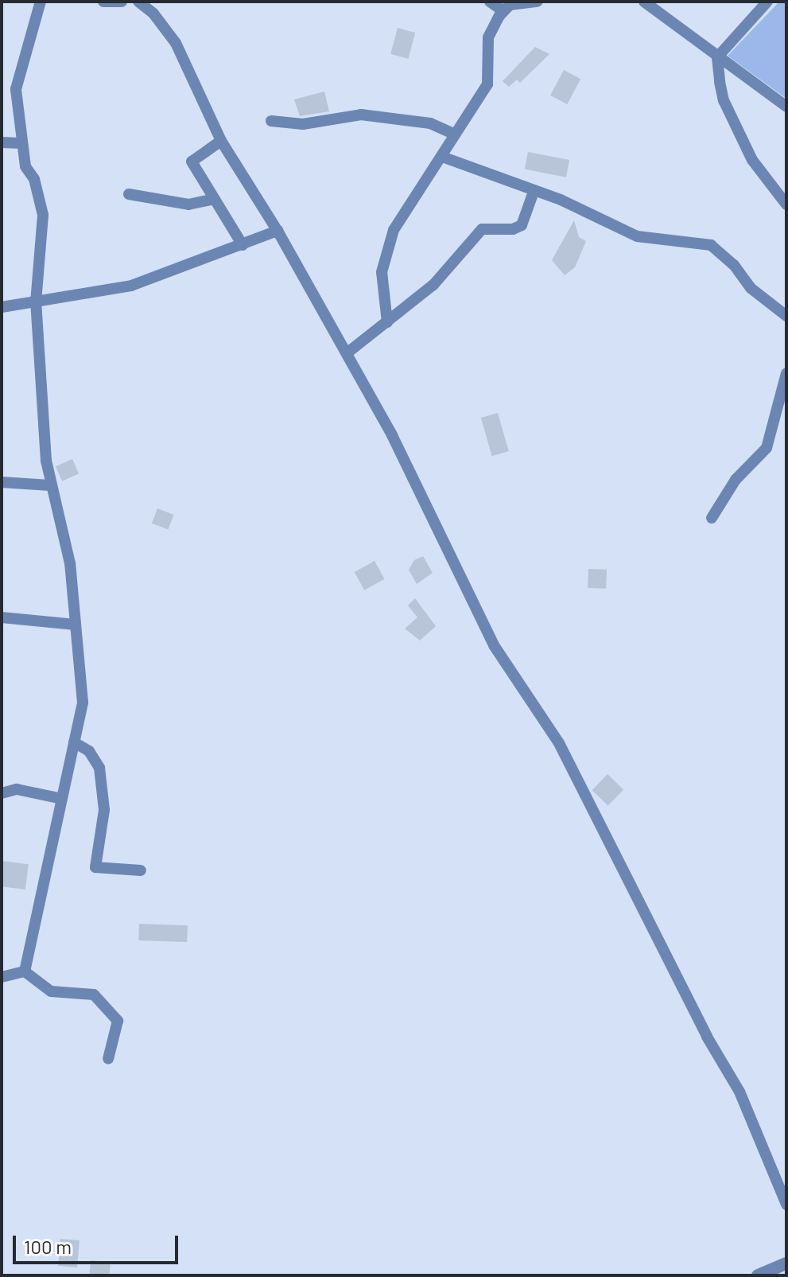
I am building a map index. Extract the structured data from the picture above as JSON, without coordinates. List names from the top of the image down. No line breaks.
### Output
{"scale_bar":"100 m"}
